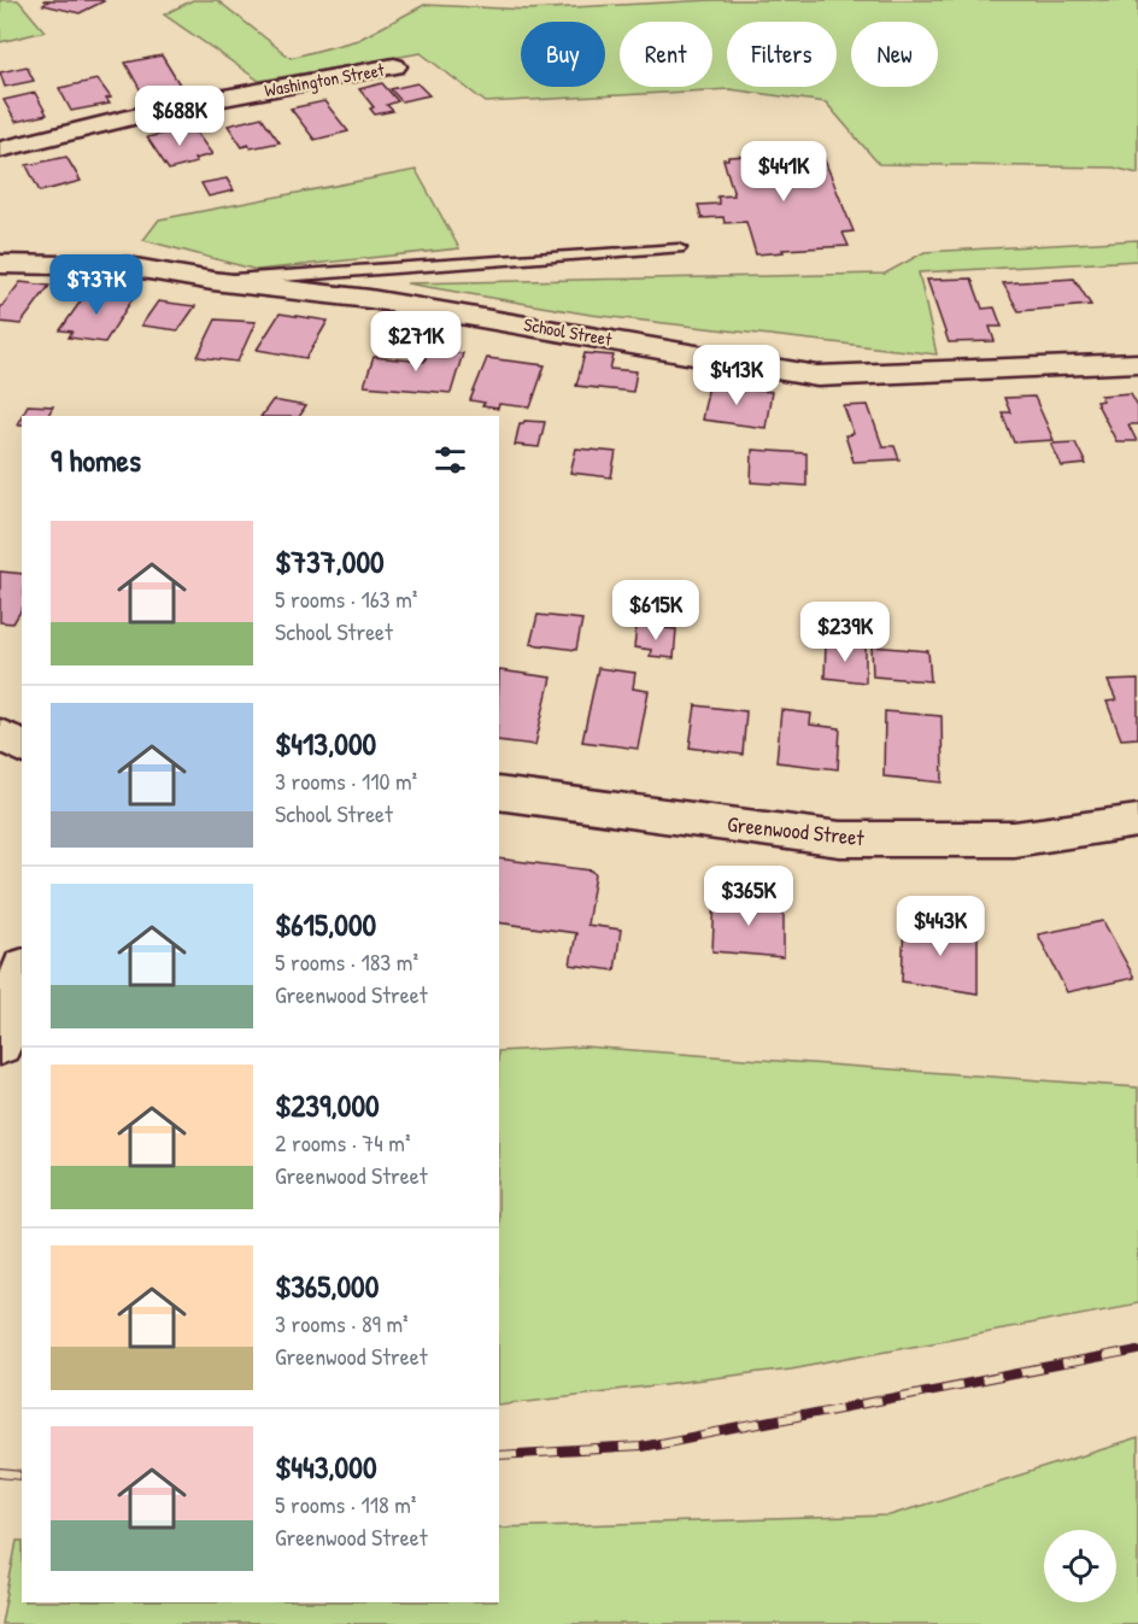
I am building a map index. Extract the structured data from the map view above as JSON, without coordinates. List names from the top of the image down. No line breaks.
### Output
{"streets":{"street":["Washington Street","School Street","Greenwood Street"]},"page":{"chip":["Buy","Rent","Filters","New"],"price":["$688K","$441K","$737K","$271K","$413K","$615K","$239K","$365K","$443K"],"heading":"9 homes","list":[{"name":"$737,000","note":"5 rooms · 163 m² · School Street"},{"name":"$413,000","note":"3 rooms · 110 m² · School Street"},{"name":"$615,000","note":"5 rooms · 183 m² · Greenwood Street"},{"name":"$239,000","note":"2 rooms · 74 m² · Greenwood Street"},{"name":"$365,000","note":"3 rooms · 89 m² · Greenwood Street"},{"name":"$443,000","note":"5 rooms · 118 m² · Greenwood Street"}]}}
